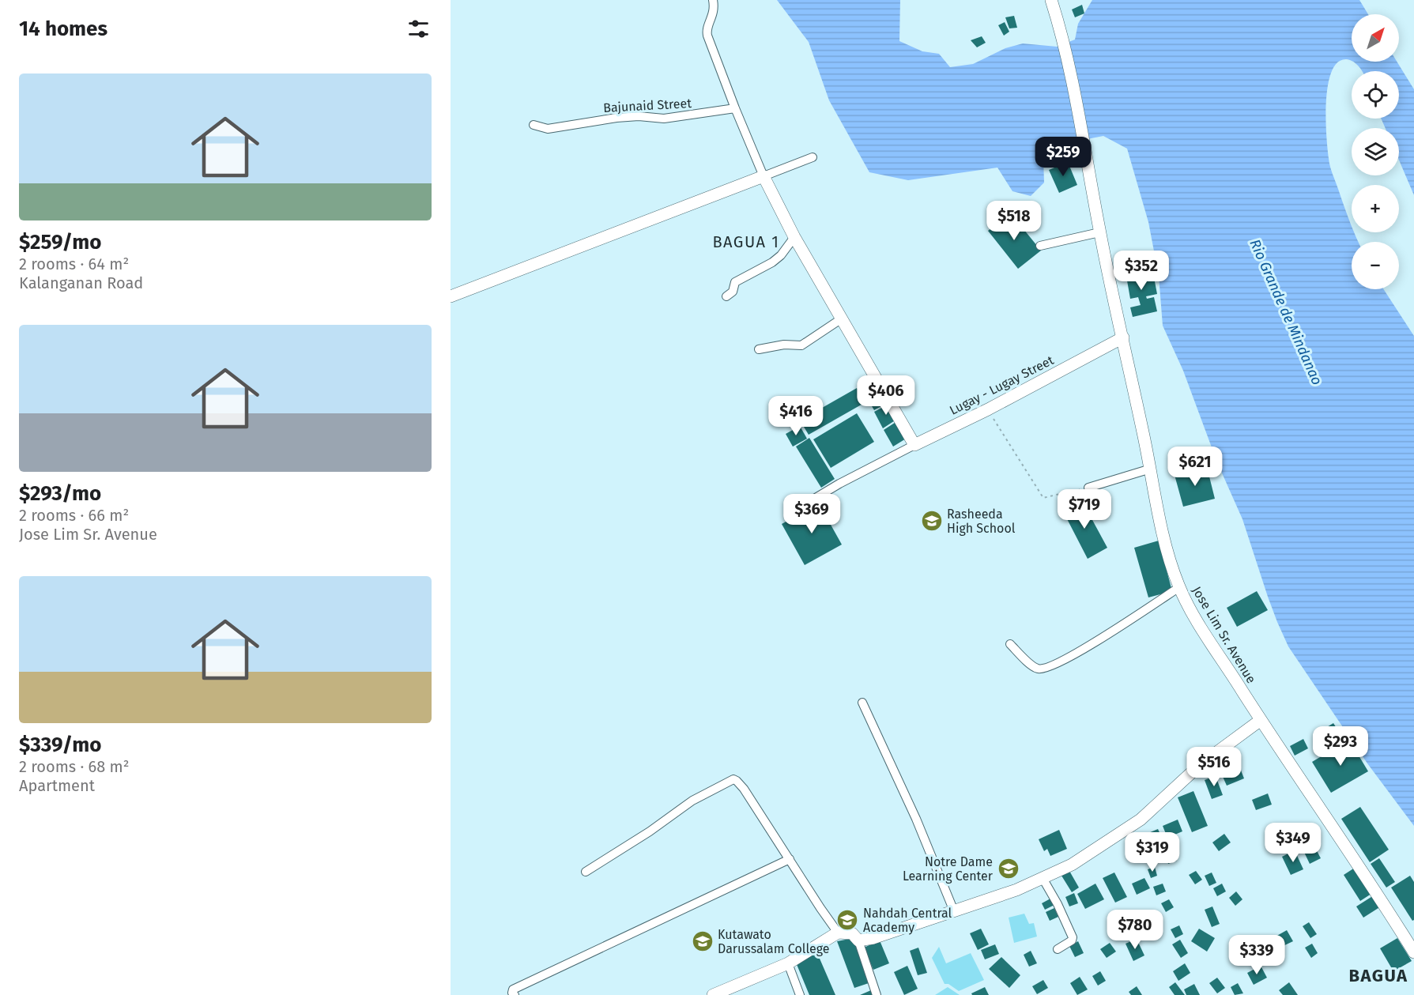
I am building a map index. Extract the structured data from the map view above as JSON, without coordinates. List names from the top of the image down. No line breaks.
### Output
{"streets":{"street":["Bajunaid Street","Lugay - Lugay Street","Jose Lim Sr. Avenue"]},"crossings":[["Lugay - Lugay Street","Jose Lim Sr. Avenue"]],"districts":["BAGUA 1","BAGUA"],"water":["Rio Grande de Mindanao"],"places":{"school or university":["Rasheeda High School","Notre Dame Learning Center","Nahdah Central Academy","Kutawato Darussalam College"]},"north":"top right","page":{"heading":"14 homes","map_buttons":["+","−"],"list":[{"name":"$259/mo","note":"2 rooms · 64 m² · Kalanganan Road"},{"name":"$293/mo","note":"2 rooms · 66 m² · Jose Lim Sr. Avenue"},{"name":"$339/mo","note":"2 rooms · 68 m² · Apartment"}],"price":["$259","$518","$352","$406","$416","$621","$719","$369","$293","$516","$349","$319","$780","$339"]}}
